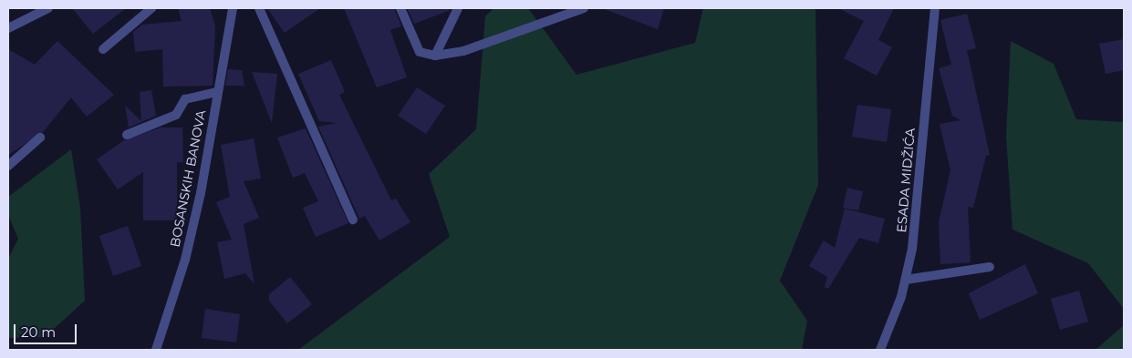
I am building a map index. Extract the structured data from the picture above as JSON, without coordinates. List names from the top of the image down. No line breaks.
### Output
{"streets":{"street":["BOSANSKIH BANOVA","ESADA MIDŽIĆA"]},"scale_bar":"20 m"}
